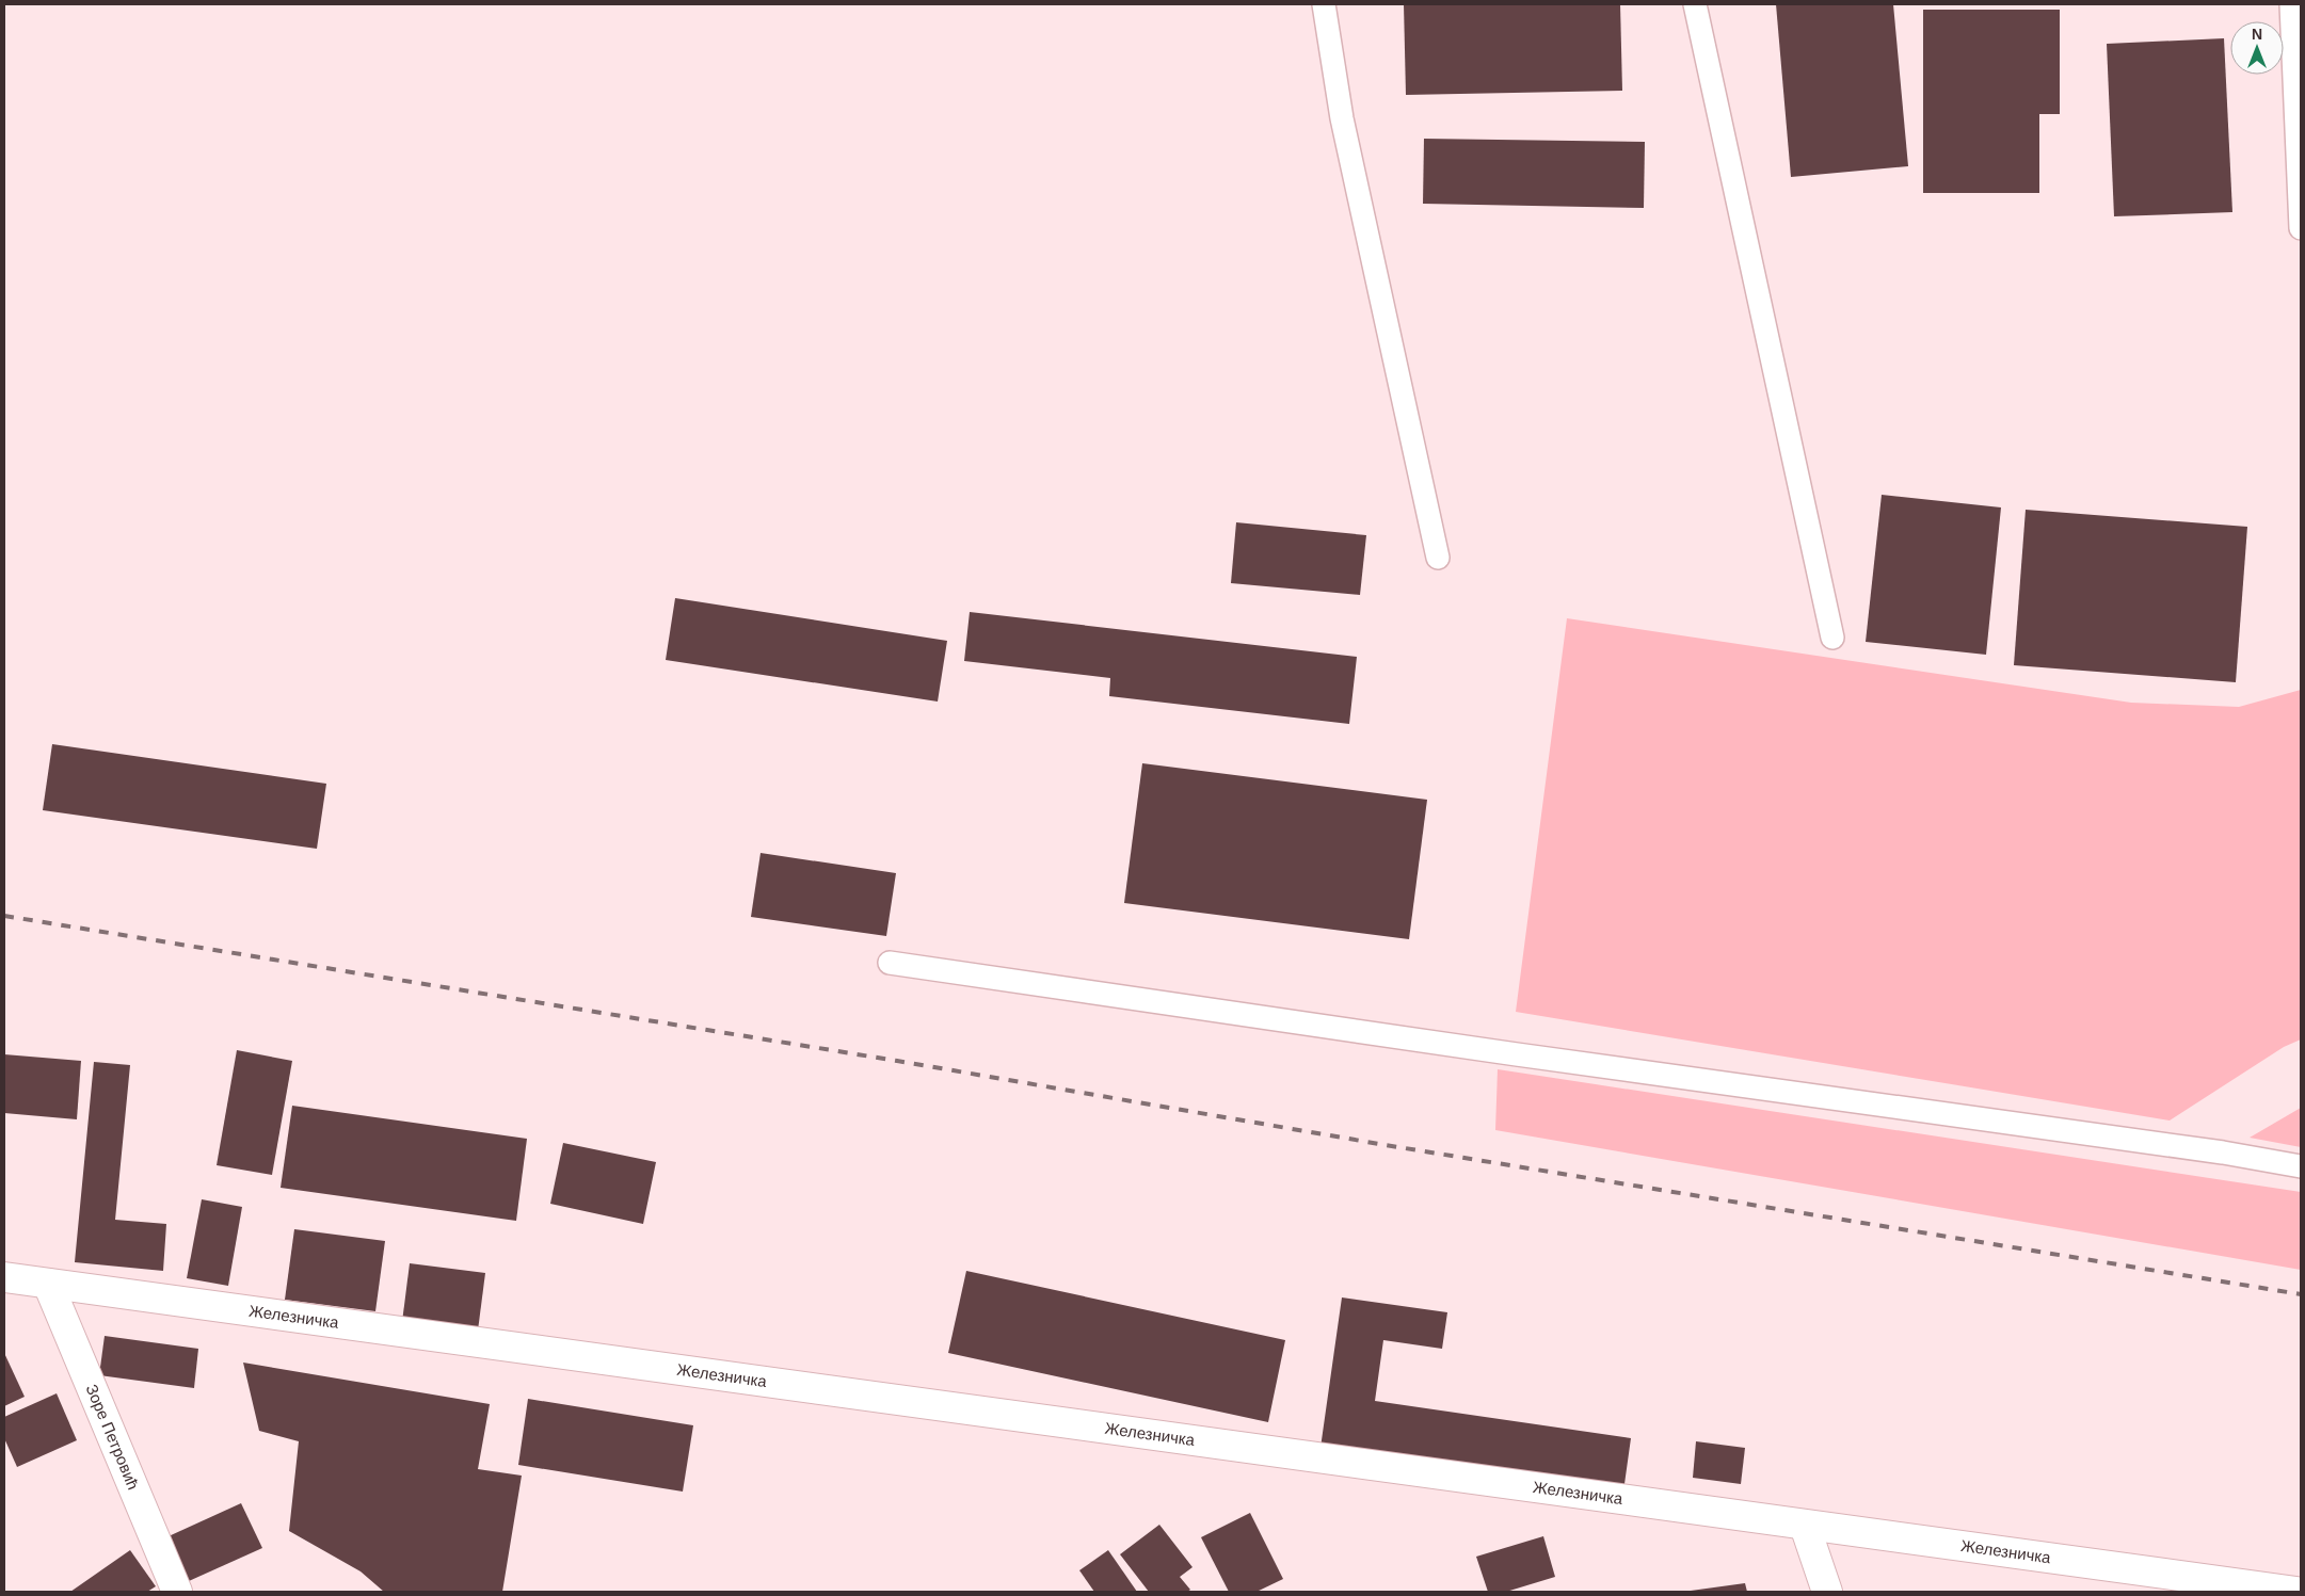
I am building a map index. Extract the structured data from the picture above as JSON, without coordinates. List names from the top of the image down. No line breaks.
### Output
{"streets":{"street":["Железничка","Зоре Петровић"]},"crossings":[["Железничка","Зоре Петровић"]],"north":"top"}
